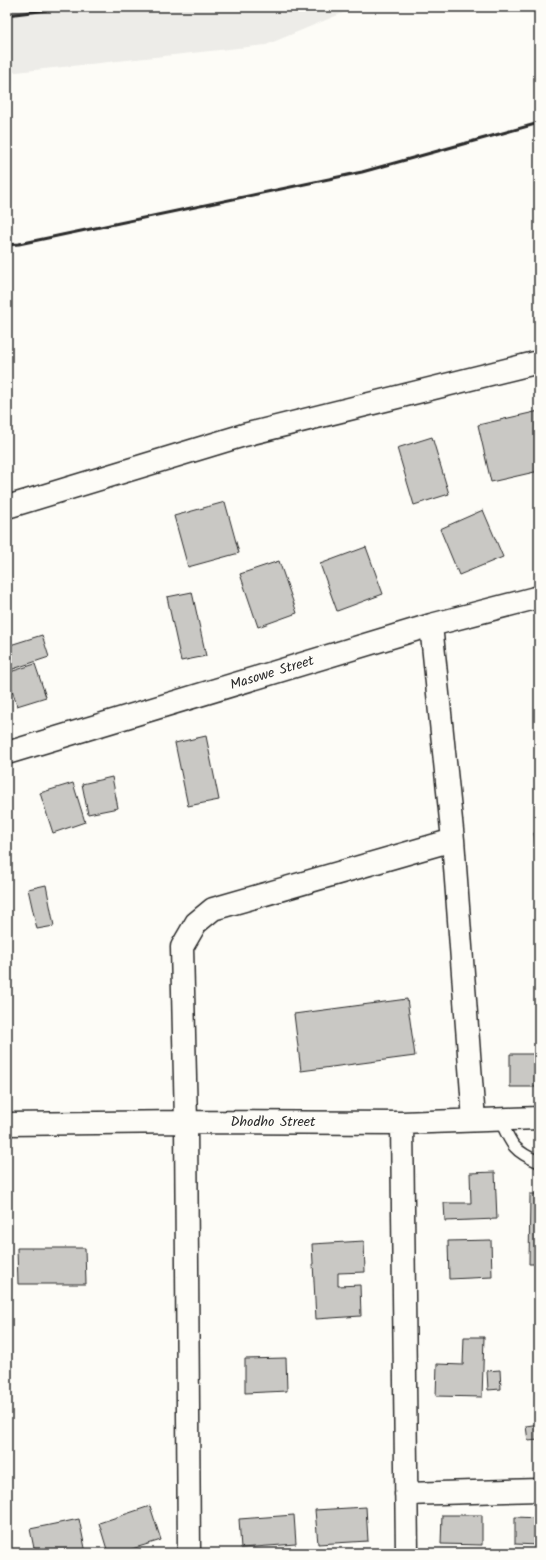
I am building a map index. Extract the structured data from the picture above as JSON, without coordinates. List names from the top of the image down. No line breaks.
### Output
{"streets":{"street":["Masowe Street","Dhodho Street"]}}
